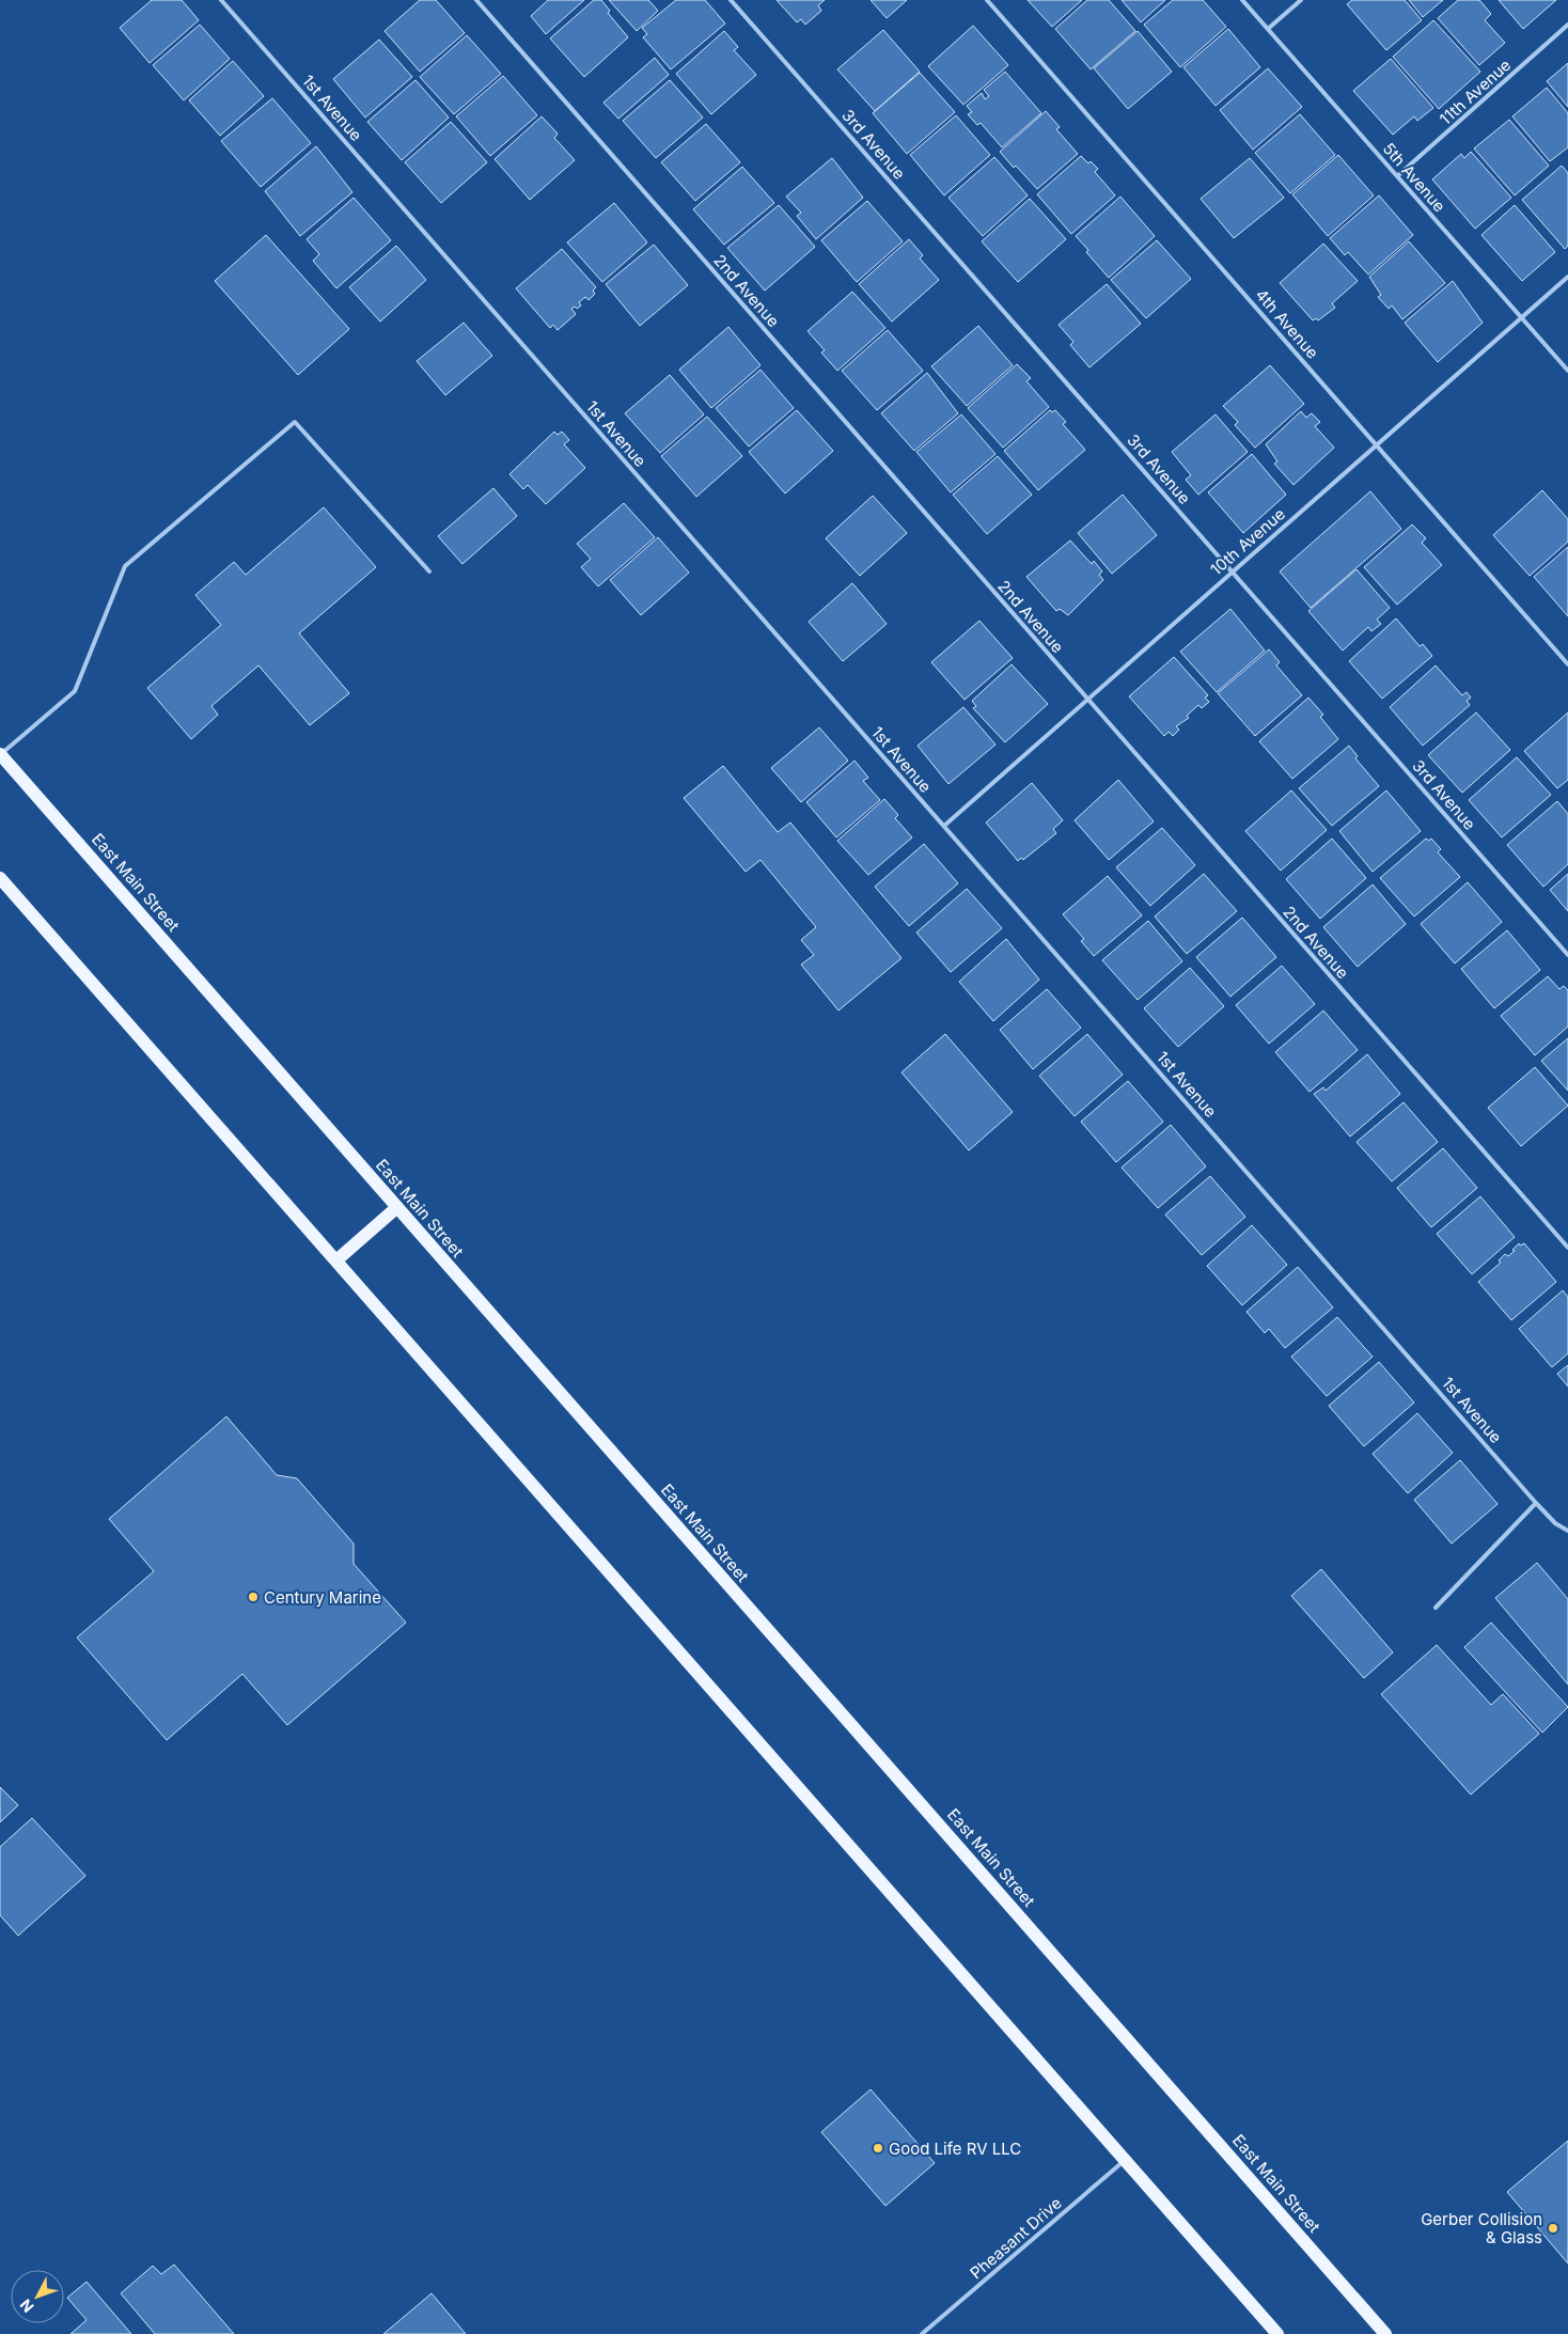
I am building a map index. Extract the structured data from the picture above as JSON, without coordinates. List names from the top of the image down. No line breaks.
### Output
{"streets":{"main road":["East Main Street"],"lane":["11th Avenue","1st Avenue","3rd Avenue","5th Avenue","2nd Avenue","4th Avenue","10th Avenue","Pheasant Drive"]},"crossings":[["11th Avenue","5th Avenue"],["1st Avenue","10th Avenue"],["3rd Avenue","10th Avenue"],["5th Avenue","10th Avenue"],["2nd Avenue","10th Avenue"],["4th Avenue","10th Avenue"]],"places":["Century Marine","Good Life RV LLC","Gerber Collision & Glass"],"north":"bottom left"}
